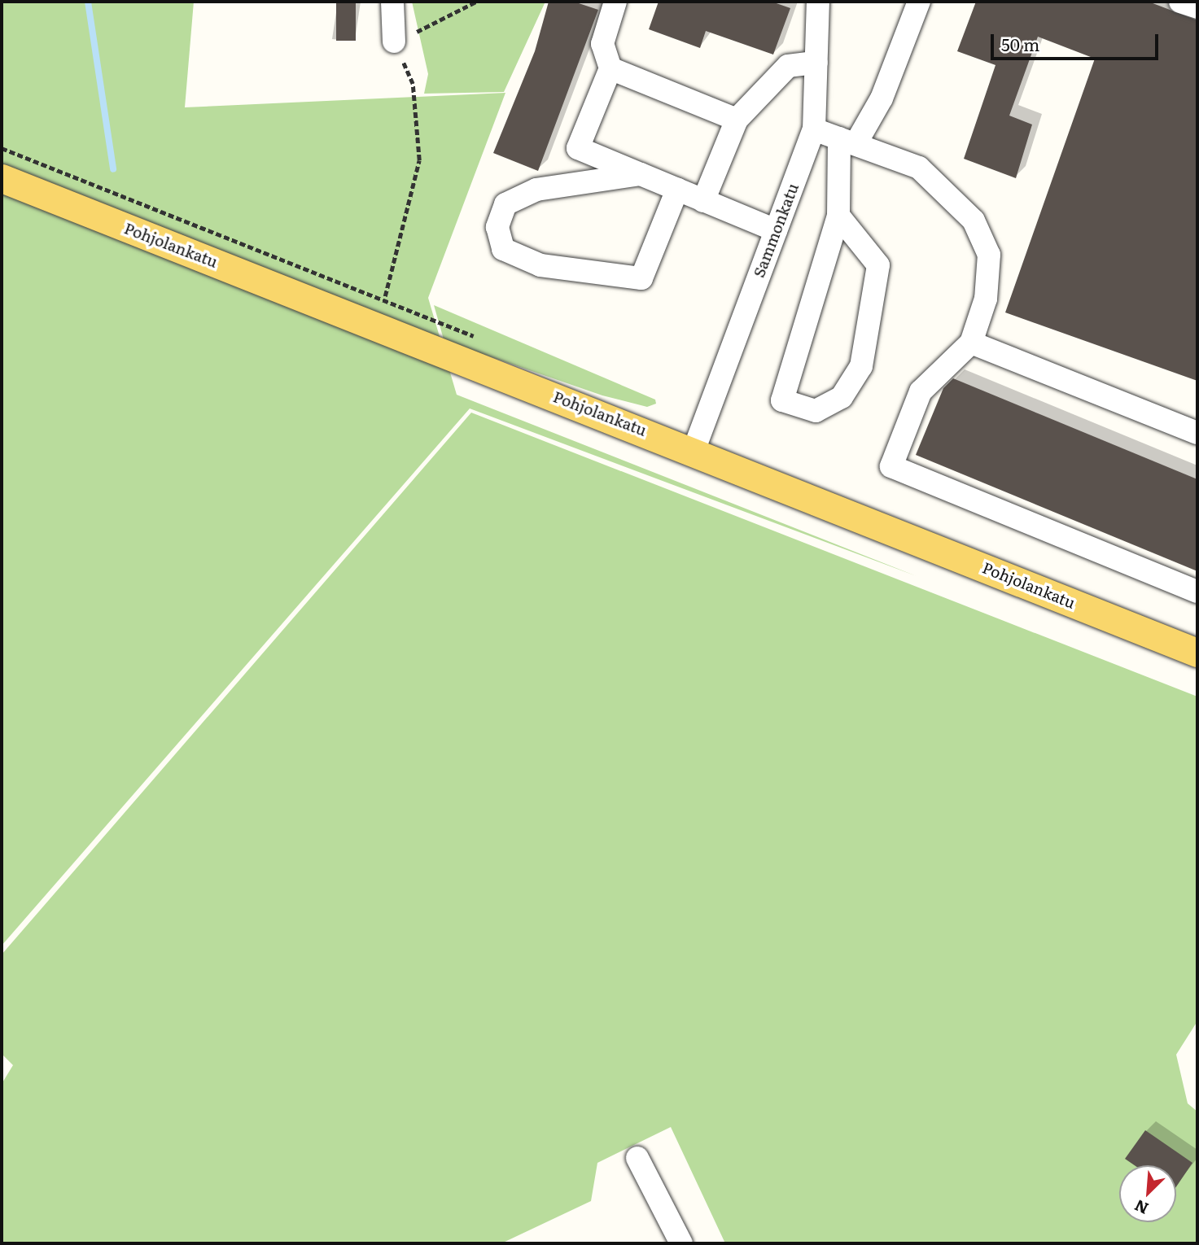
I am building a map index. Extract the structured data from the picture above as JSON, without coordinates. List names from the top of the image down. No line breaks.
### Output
{"streets":{"main road":["Pohjolankatu"],"street":["Sammonkatu"]},"crossings":[["Sammonkatu","Pohjolankatu"]],"scale_bar":"50 m","north":"bottom left"}
